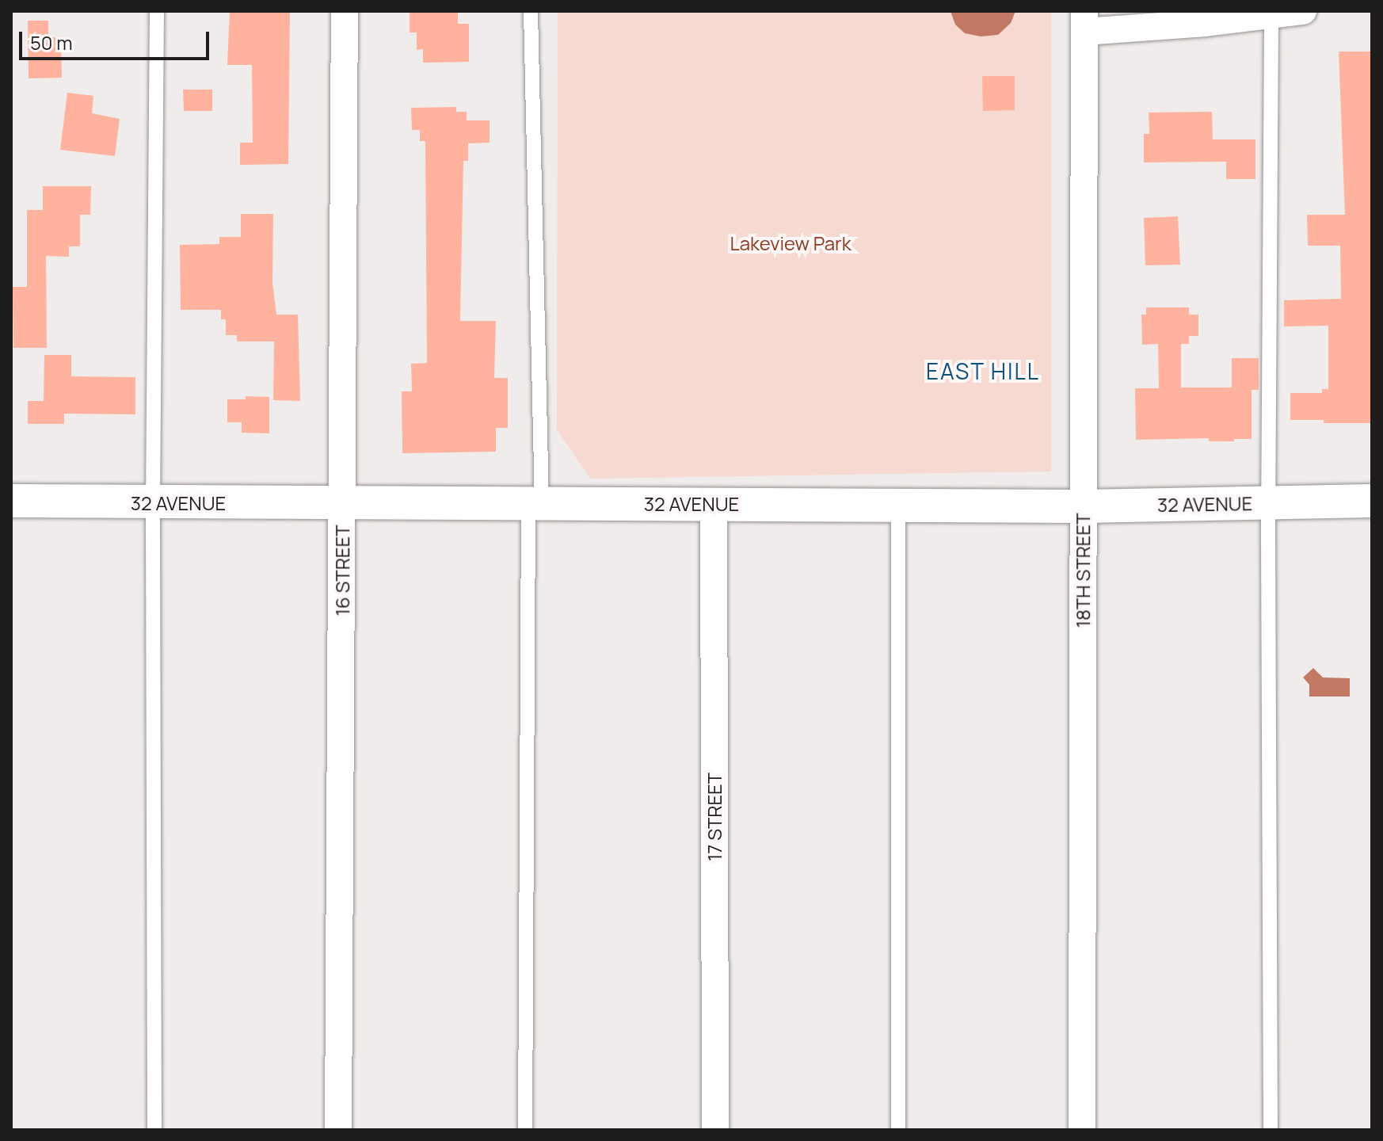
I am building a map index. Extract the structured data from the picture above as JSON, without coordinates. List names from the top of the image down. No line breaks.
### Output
{"streets":{"street":["32 AVENUE","16 STREET","18TH STREET","17 STREET"]},"crossings":[["32 AVENUE","16 STREET"],["32 AVENUE","18TH STREET"],["32 AVENUE","17 STREET"]],"districts":["EAST HILL"],"parks":["Lakeview Park"],"scale_bar":"50 m"}
